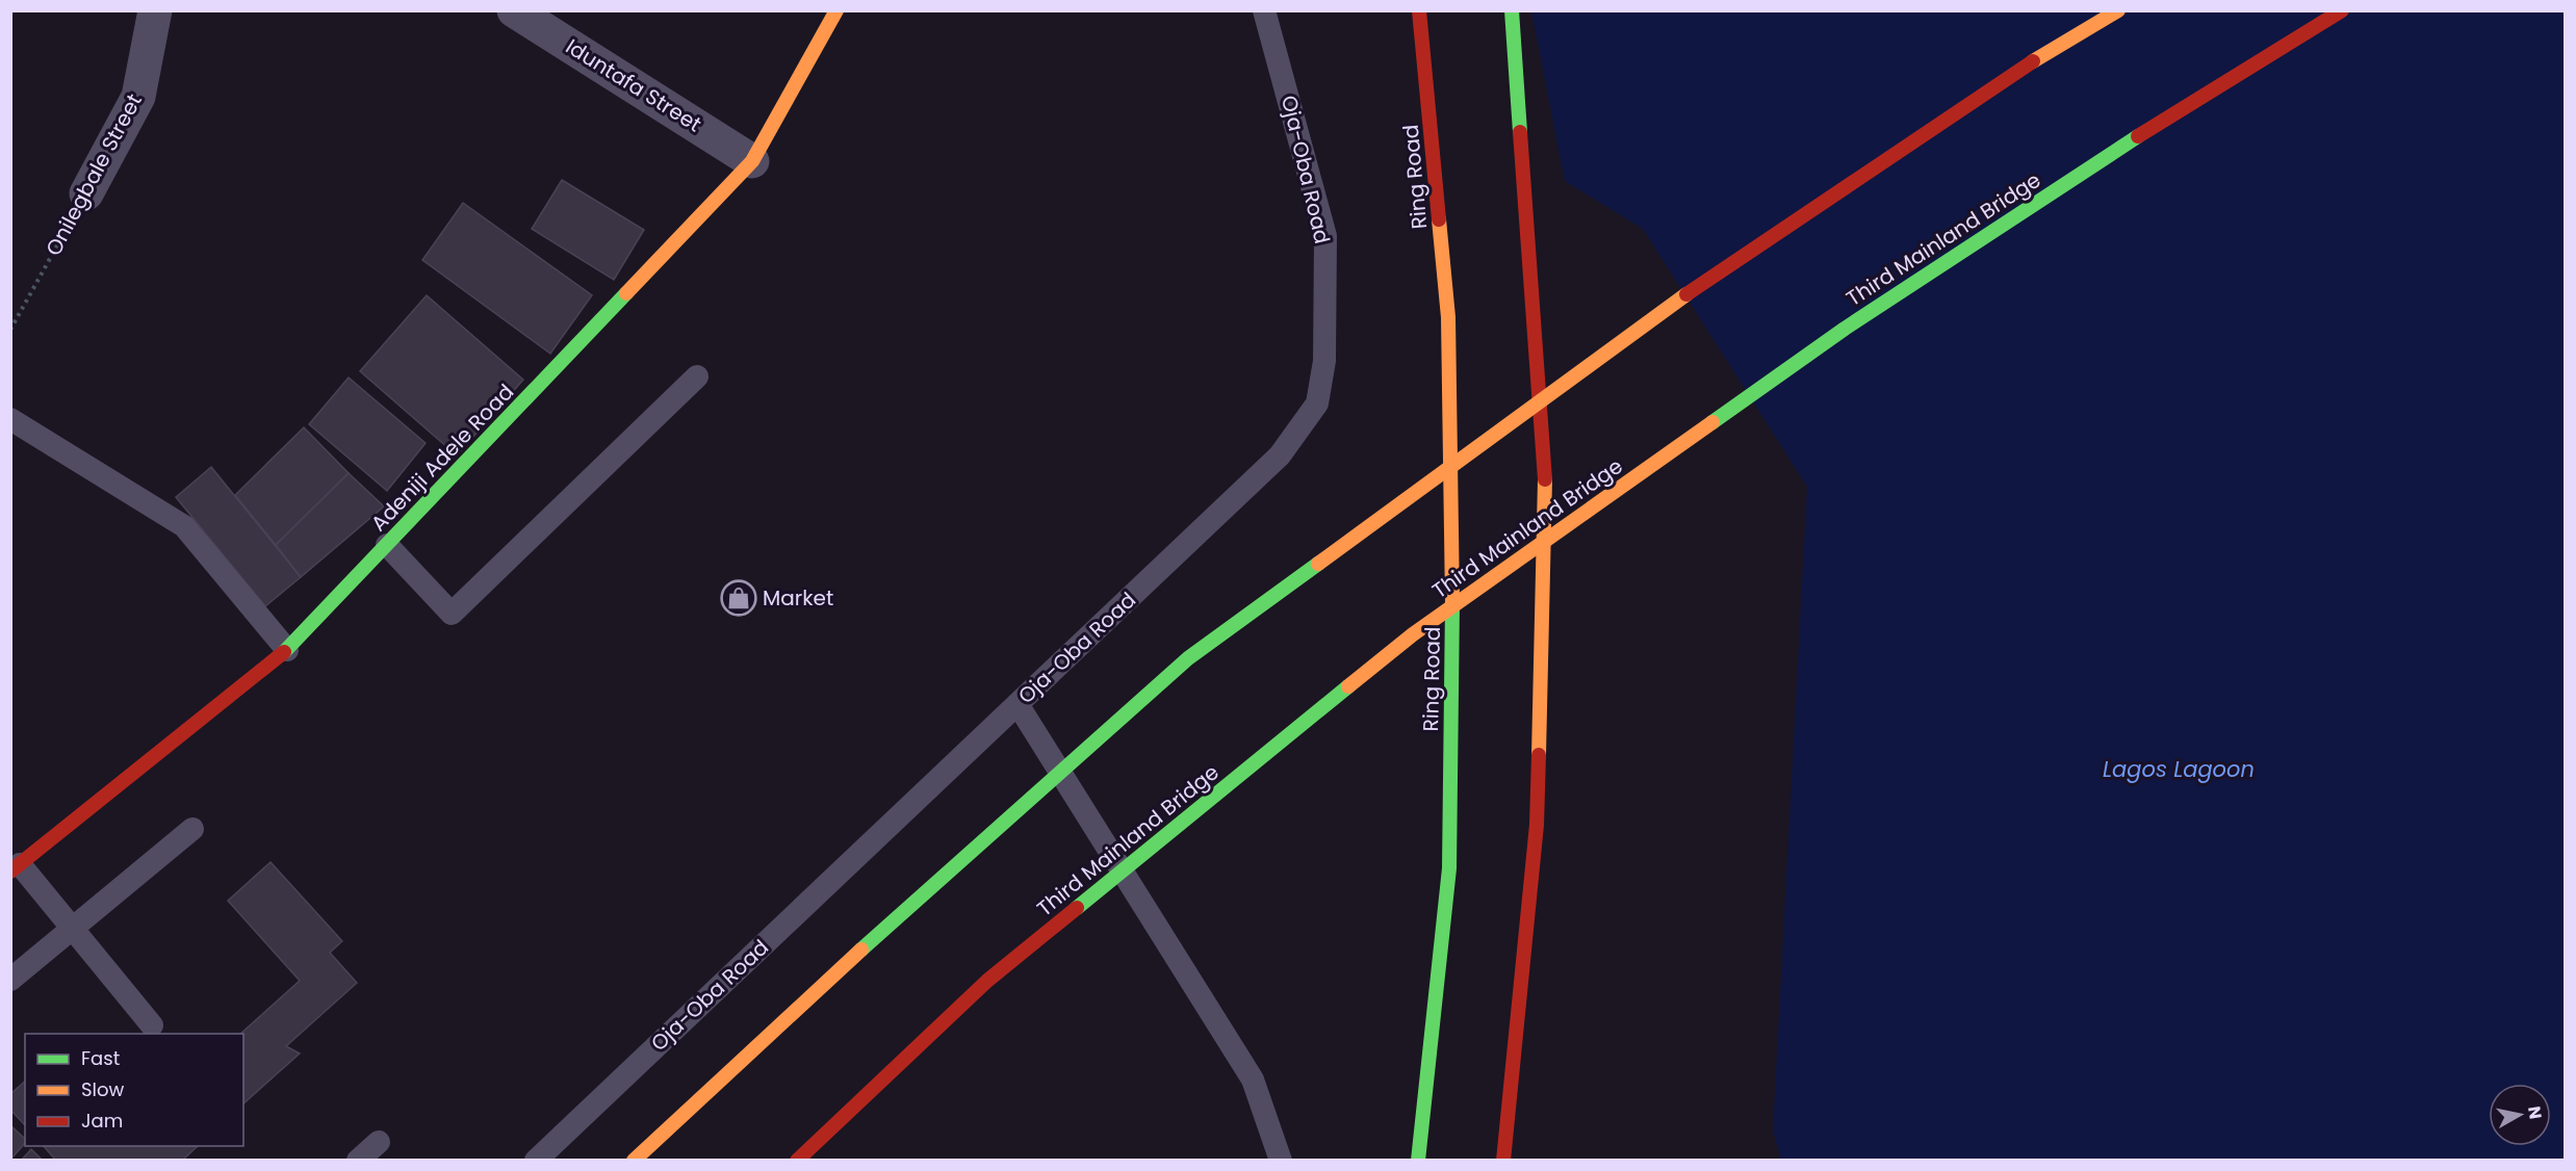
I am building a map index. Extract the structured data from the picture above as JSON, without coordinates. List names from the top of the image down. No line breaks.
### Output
{"streets":{"main road":["Ring Road","Third Mainland Bridge","Adeniji Adele Road"],"street":["Iduntafa Street","Onilegbale Street"],"lane":["Oja-Oba Road"]},"crossings":[["Iduntafa Street","Adeniji Adele Road"]],"water":["Lagos Lagoon"],"places":{"shop":["Market"]},"legend":["Fast","Slow","Jam"],"north":"right"}
